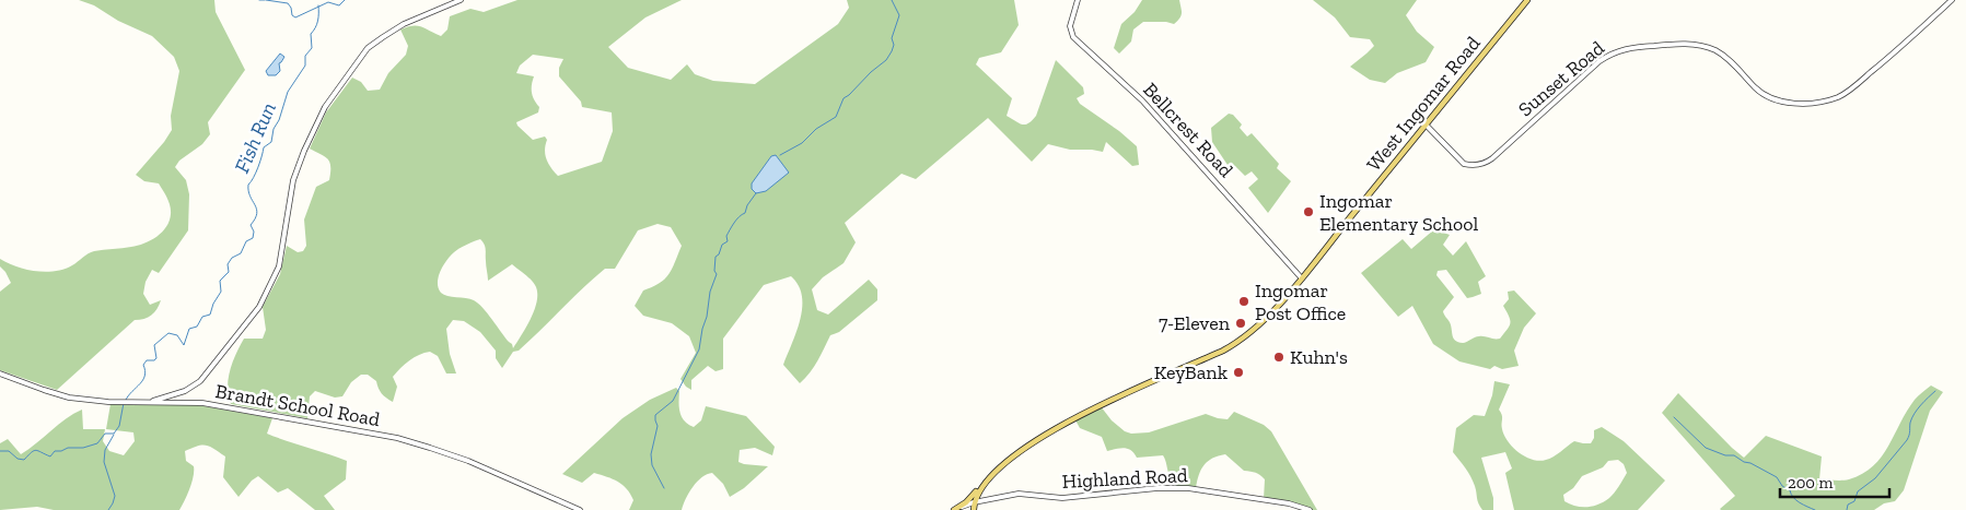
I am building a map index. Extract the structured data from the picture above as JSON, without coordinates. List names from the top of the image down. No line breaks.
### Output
{"streets":{"main road":["West Ingomar Road"],"street":["Sunset Road","Bellcrest Road","Brandt School Road","Highland Road"]},"crossings":[["Sunset Road","West Ingomar Road"],["West Ingomar Road","Bellcrest Road"],["West Ingomar Road","Highland Road"]],"water":["Fish Run"],"places":["Ingomar Elementary School","Ingomar Post Office","7-Eleven","Kuhn's","KeyBank"],"scale_bar":"200 m"}
